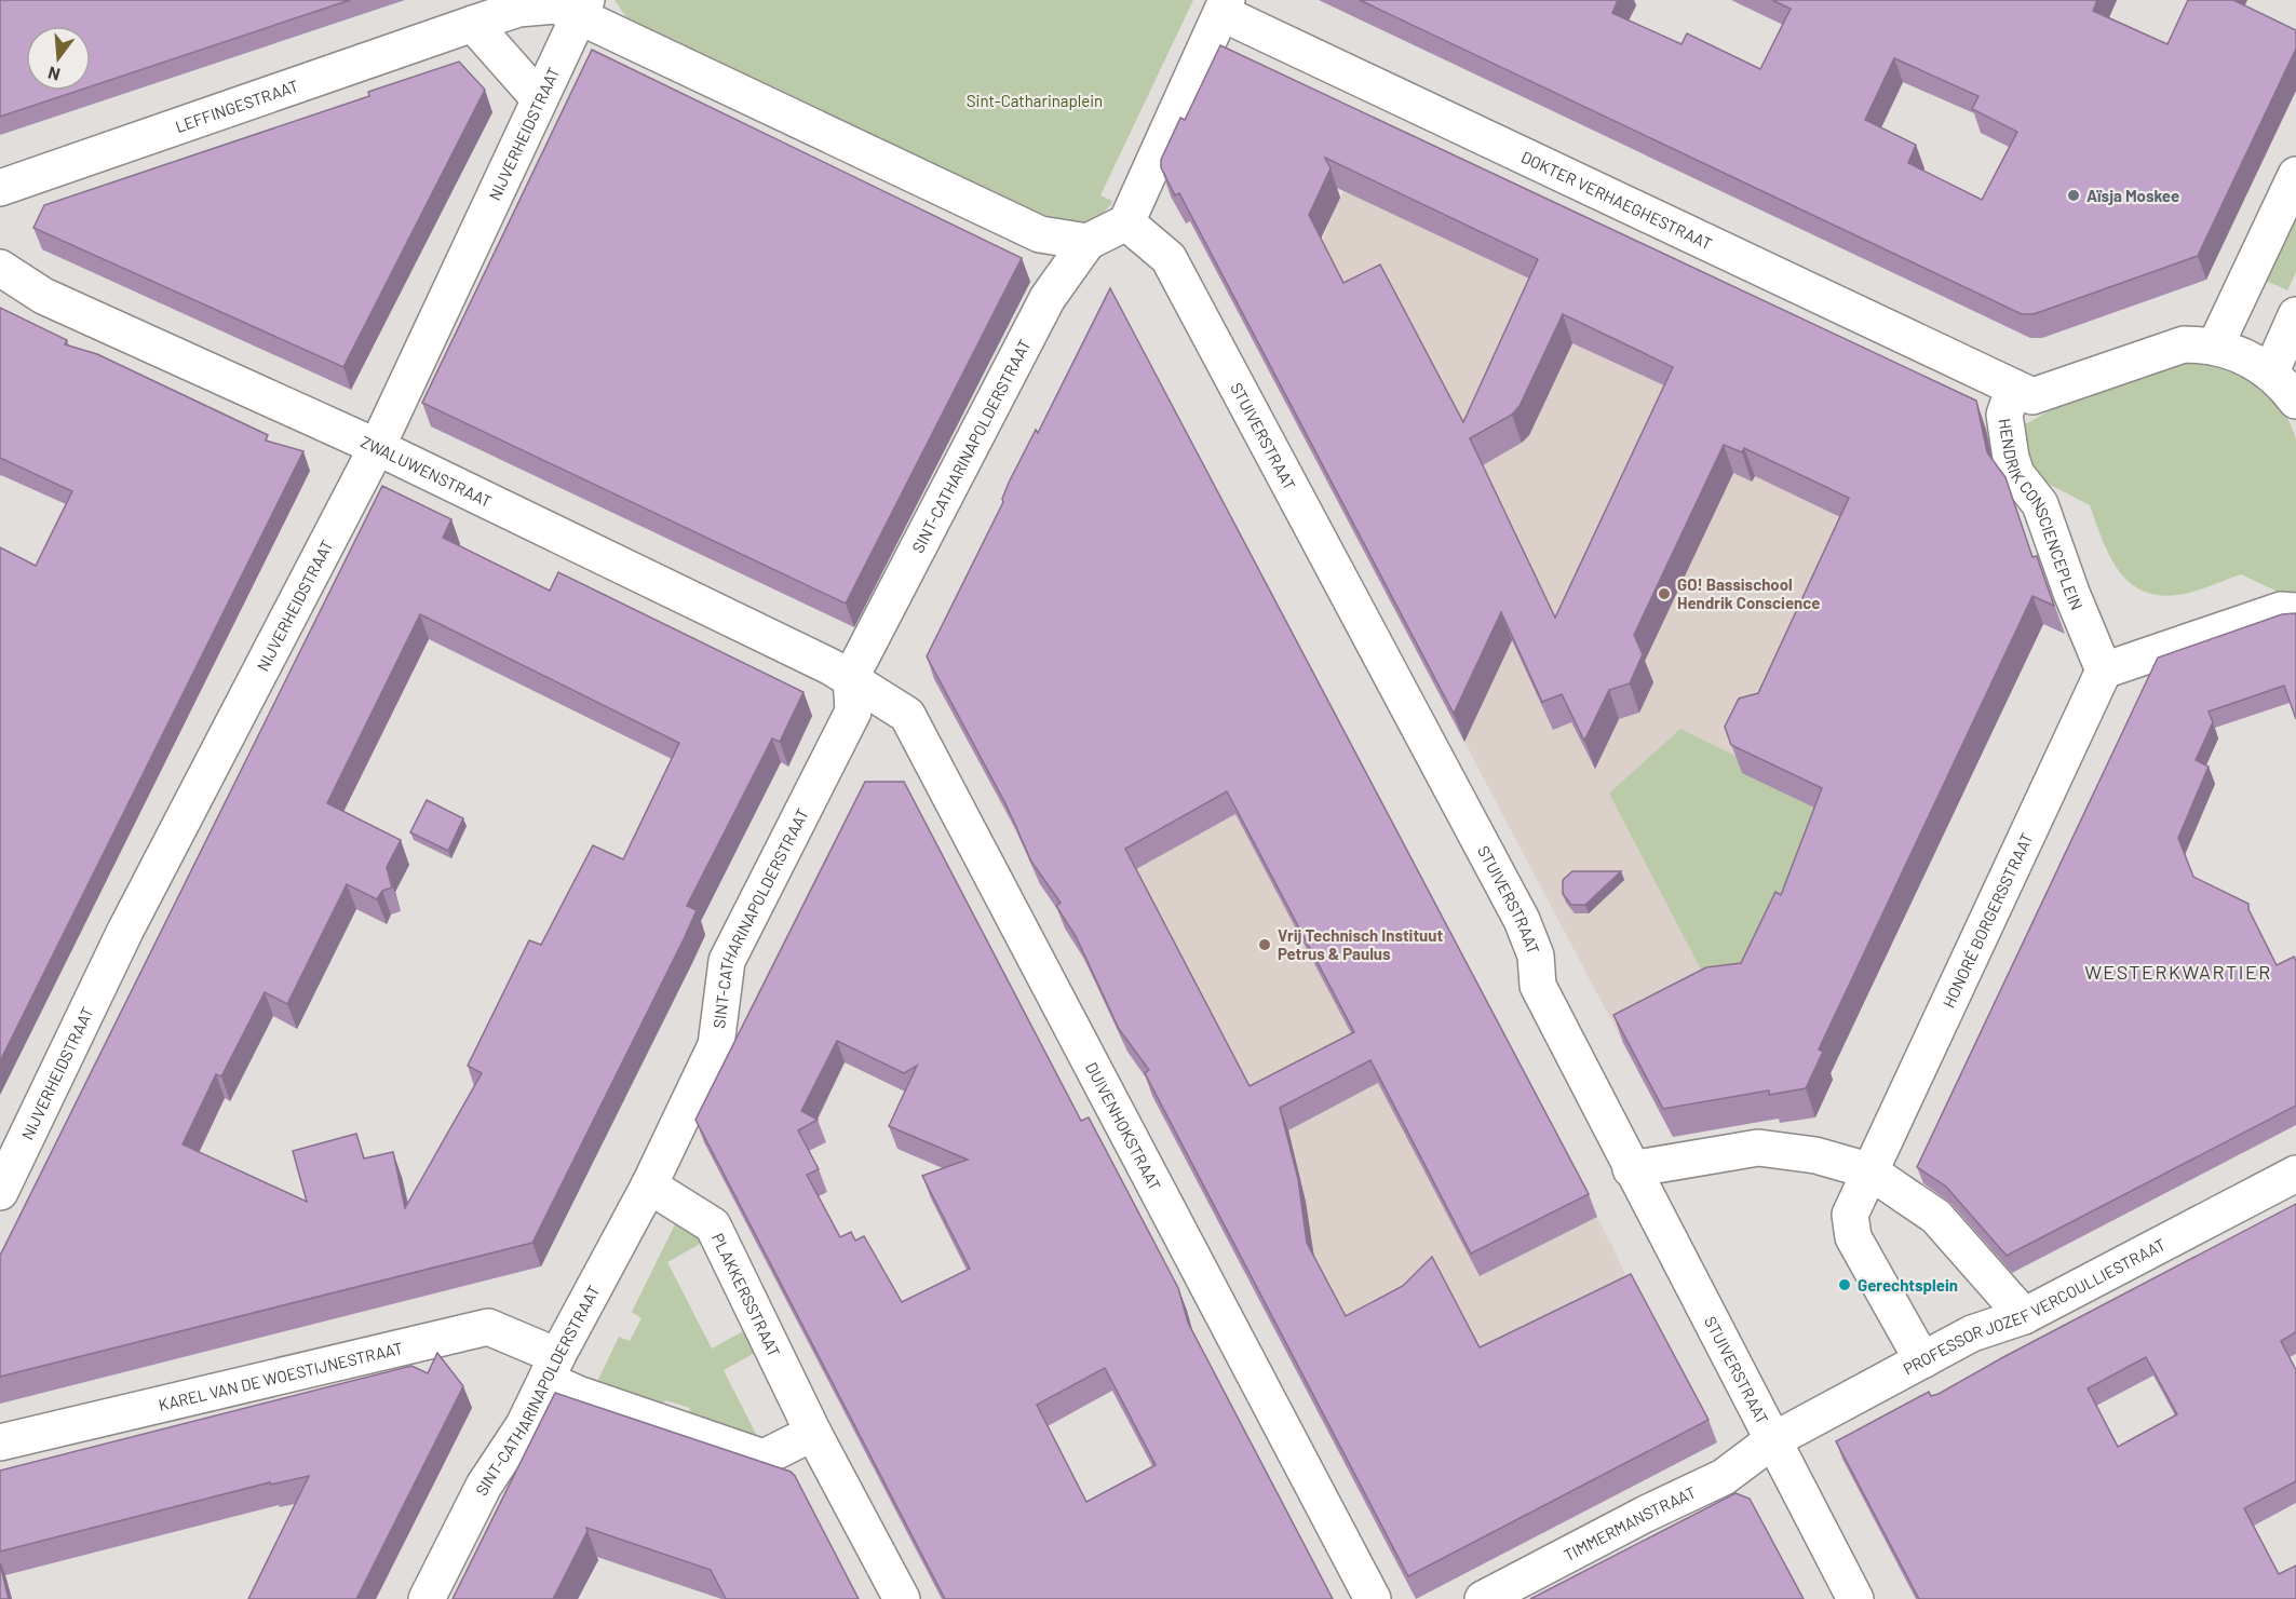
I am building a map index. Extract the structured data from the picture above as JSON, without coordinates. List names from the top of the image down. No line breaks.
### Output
{"streets":{"street":["LEFFINGESTRAAT","NIJVERHEIDSTRAAT","DOKTER VERHAEGHESTRAAT","STUIVERSTRAAT","SINT-CATHARINAPOLDERSTRAAT","ZWALUWENSTRAAT","HENDRIK CONSCIENCEPLEIN","HONORÉ BORGERSSTRAAT","DUIVENHOKSTRAAT","PLAKKERSSTRAAT","PROFESSOR JOZEF VERCOULLIESTRAAT","KAREL VAN DE WOESTIJNESTRAAT","TIMMERMANSTRAAT"]},"crossings":[["LEFFINGESTRAAT","NIJVERHEIDSTRAAT"],["NIJVERHEIDSTRAAT","ZWALUWENSTRAAT"],["DOKTER VERHAEGHESTRAAT","HENDRIK CONSCIENCEPLEIN"],["STUIVERSTRAAT","PROFESSOR JOZEF VERCOULLIESTRAAT"],["STUIVERSTRAAT","TIMMERMANSTRAAT"],["SINT-CATHARINAPOLDERSTRAAT","ZWALUWENSTRAAT"],["SINT-CATHARINAPOLDERSTRAAT","DUIVENHOKSTRAAT"],["SINT-CATHARINAPOLDERSTRAAT","PLAKKERSSTRAAT"],["SINT-CATHARINAPOLDERSTRAAT","KAREL VAN DE WOESTIJNESTRAAT"],["ZWALUWENSTRAAT","DUIVENHOKSTRAAT"],["HENDRIK CONSCIENCEPLEIN","HONORÉ BORGERSSTRAAT"],["PROFESSOR JOZEF VERCOULLIESTRAAT","TIMMERMANSTRAAT"]],"districts":["WESTERKWARTIER"],"parks":["Sint-Catharinaplein"],"places":["Aïsja Moskee","GO! Bassischool Hendrik Conscience","Vrij Technisch Instituut Petrus & Paulus","Gerechtsplein"],"north":"bottom"}
